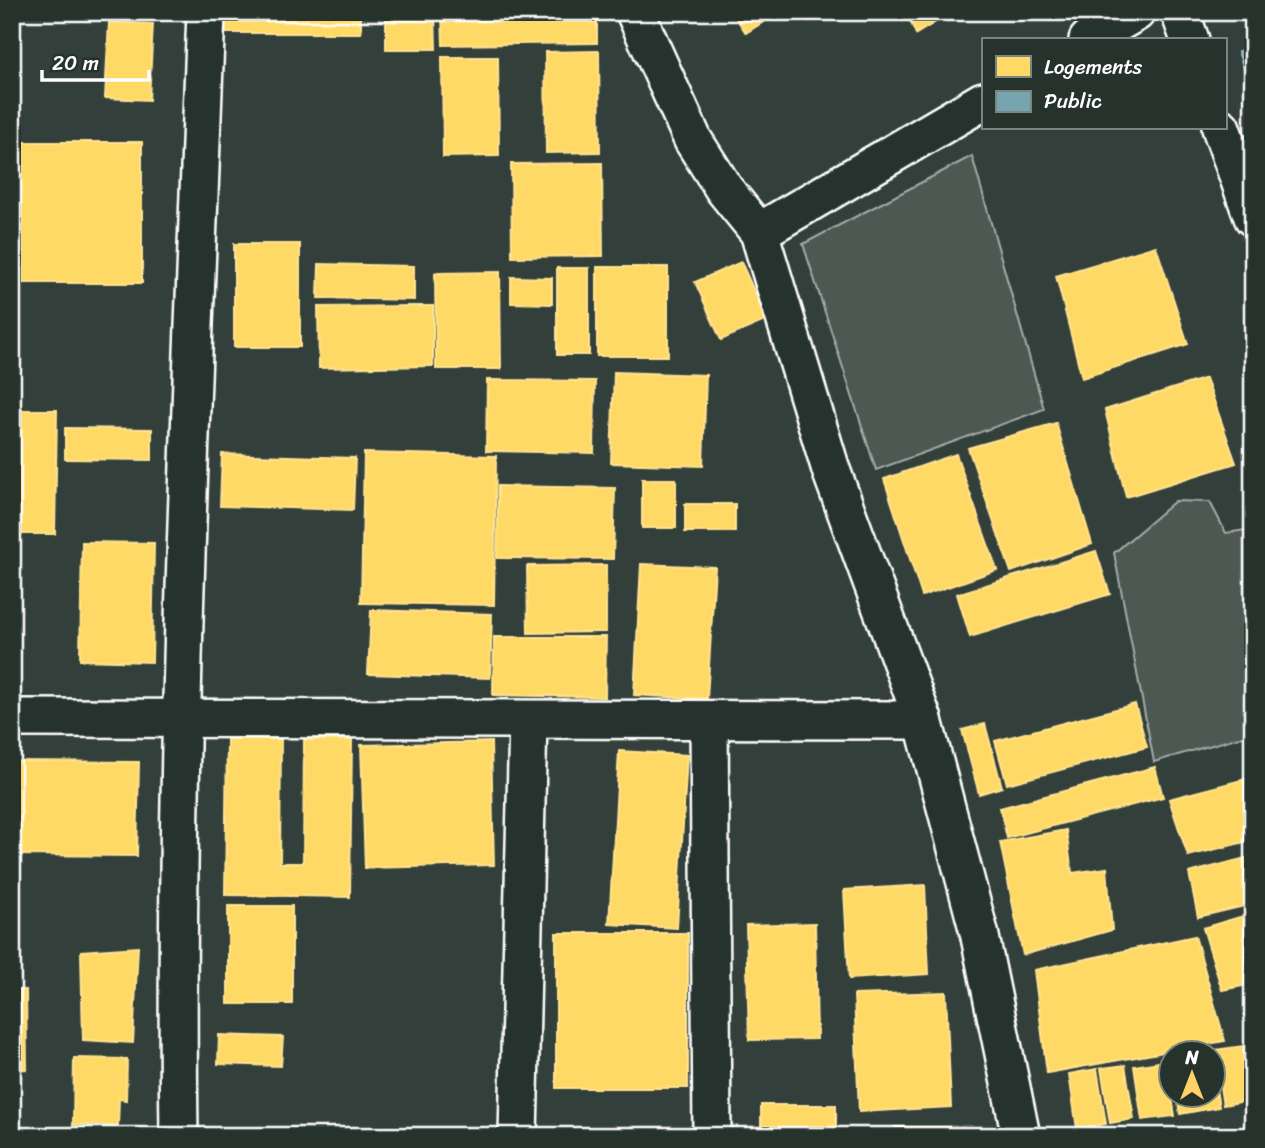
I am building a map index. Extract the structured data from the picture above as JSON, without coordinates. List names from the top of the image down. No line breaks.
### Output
{"legend":["Logements","Public"],"scale_bar":"20 m","north":"top"}
